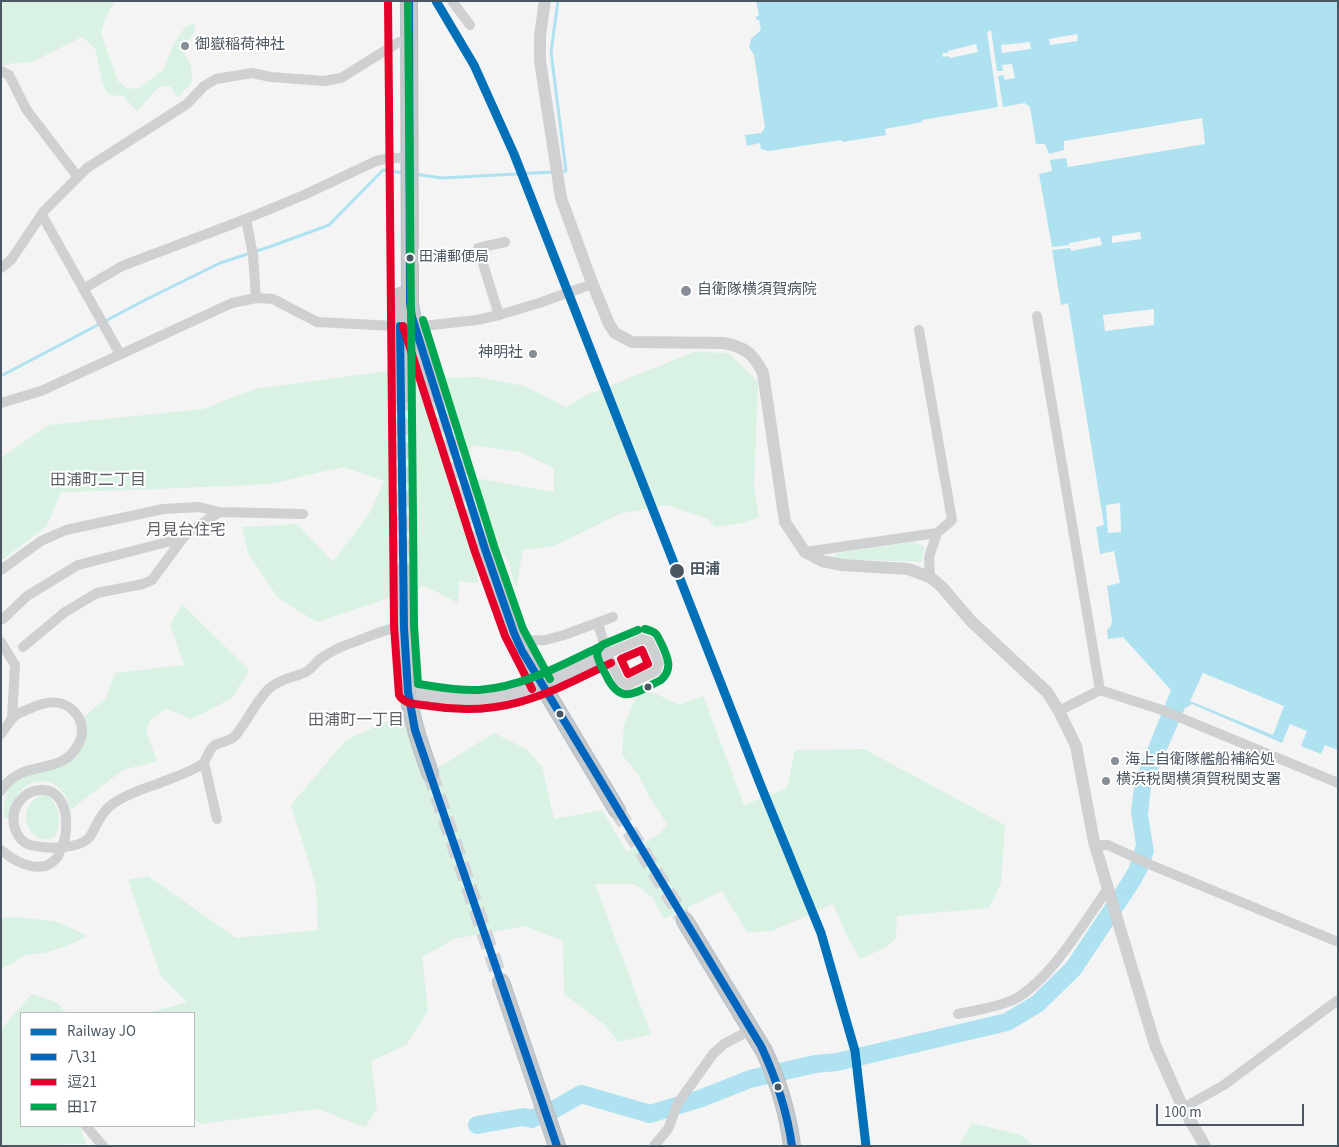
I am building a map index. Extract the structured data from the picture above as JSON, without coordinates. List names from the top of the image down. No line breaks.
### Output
{"districts":["田浦町二丁目","月見台住宅","田浦町一丁目"],"places":["御嶽稲荷神社","田浦郵便局","自衛隊横須賀病院","神明社","田浦","海上自衛隊艦船補給処","横浜税関横須賀税関支署"],"lines":["rail line JO","transit line 八31","transit line 逗21","transit line 田17"],"legend":["Railway JO","八31","逗21","田17"],"scale_bar":"100 m"}
